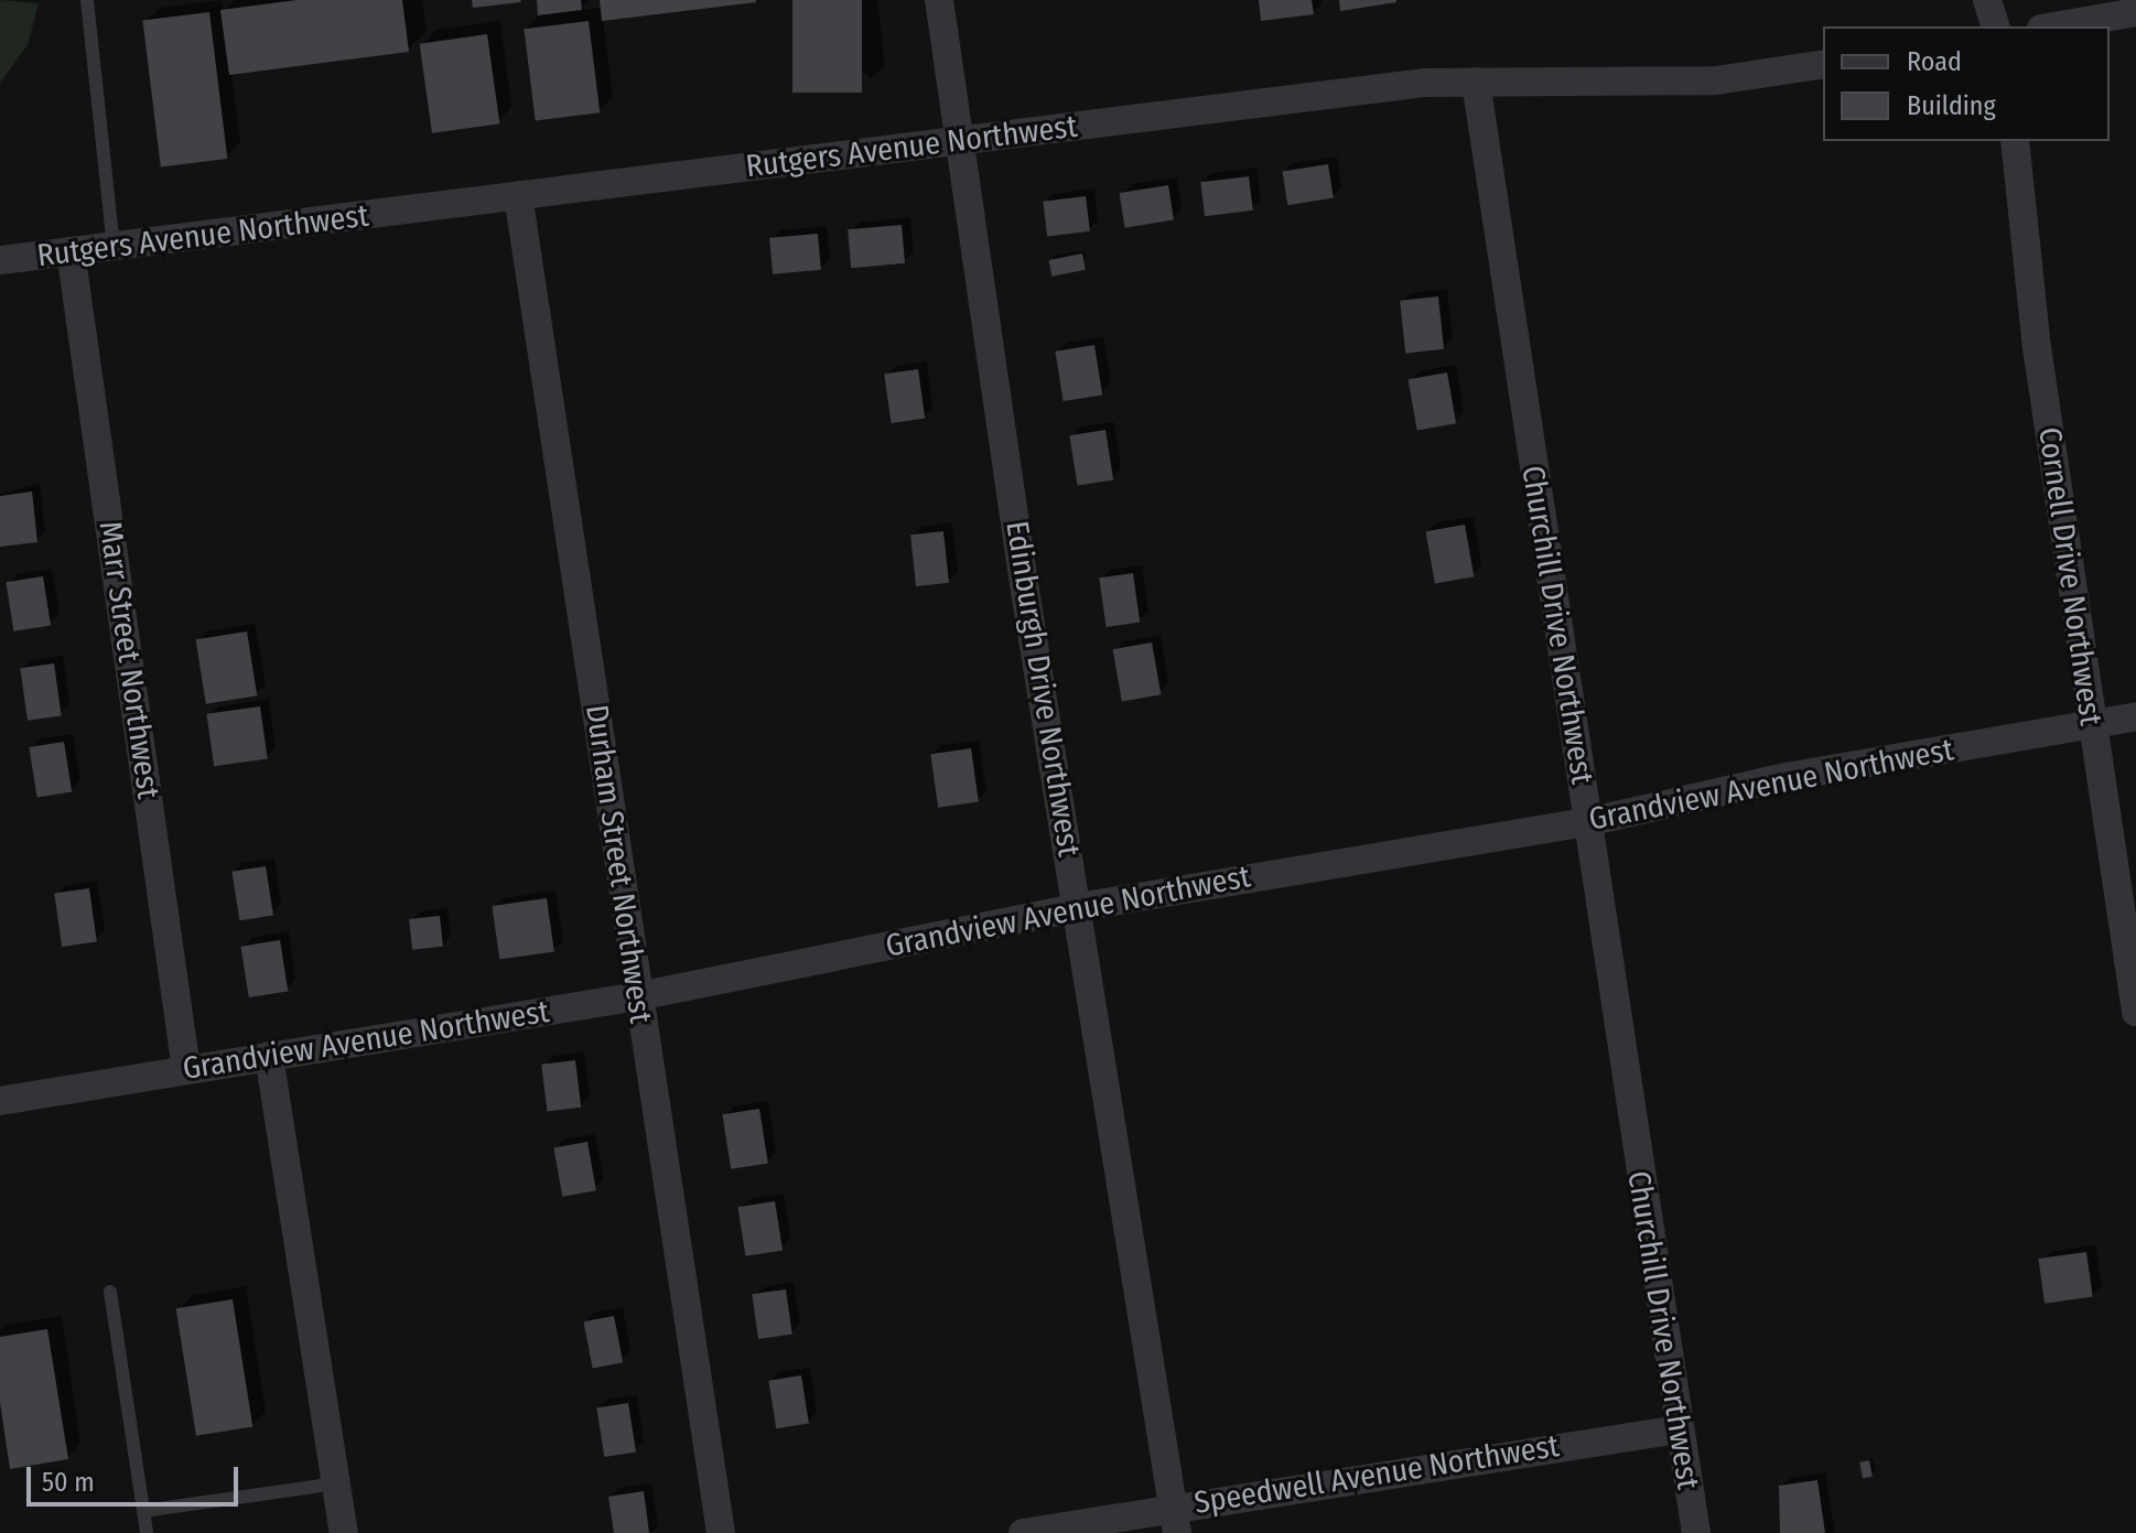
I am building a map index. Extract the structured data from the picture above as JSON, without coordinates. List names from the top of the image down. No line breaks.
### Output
{"streets":{"street":["Rutgers Avenue Northwest","Cornell Drive Northwest","Churchill Drive Northwest","Marr Street Northwest","Edinburgh Drive Northwest","Grandview Avenue Northwest","Durham Street Northwest","Speedwell Avenue Northwest"]},"crossings":[["Rutgers Avenue Northwest","Churchill Drive Northwest"],["Rutgers Avenue Northwest","Marr Street Northwest"],["Rutgers Avenue Northwest","Edinburgh Drive Northwest"],["Rutgers Avenue Northwest","Durham Street Northwest"],["Cornell Drive Northwest","Grandview Avenue Northwest"],["Churchill Drive Northwest","Grandview Avenue Northwest"],["Churchill Drive Northwest","Speedwell Avenue Northwest"],["Marr Street Northwest","Grandview Avenue Northwest"],["Edinburgh Drive Northwest","Grandview Avenue Northwest"],["Edinburgh Drive Northwest","Speedwell Avenue Northwest"],["Grandview Avenue Northwest","Durham Street Northwest"]],"legend":["Road","Building"],"scale_bar":"50 m"}
